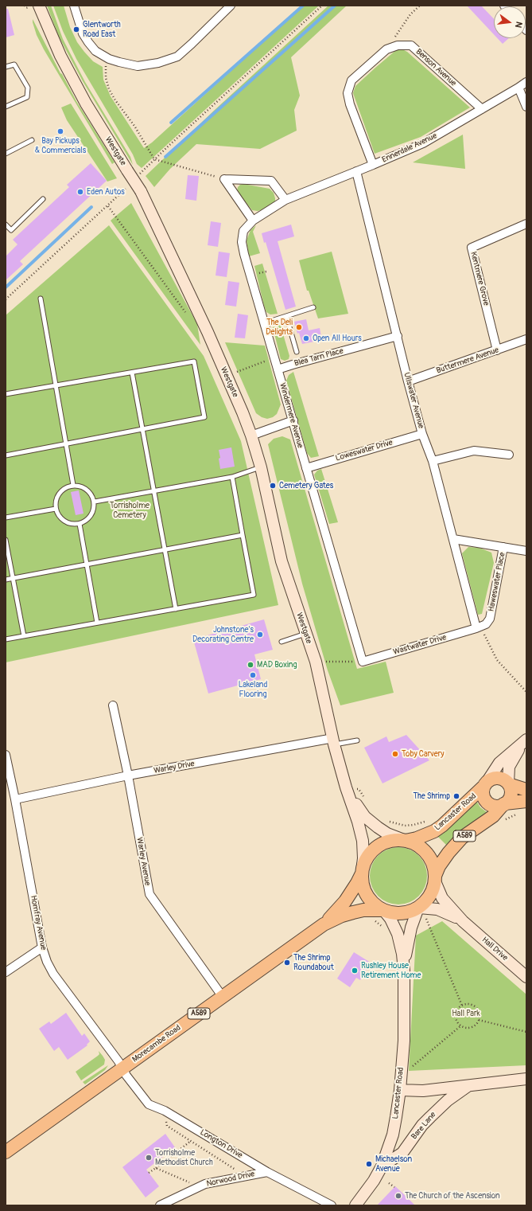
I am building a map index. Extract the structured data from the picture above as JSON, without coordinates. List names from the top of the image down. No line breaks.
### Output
{"streets":{"main road":["Lancaster Road","A589","Morecambe Road"],"street":["Benson Avenue","Ennerdale Avenue","Westgate","Kentmere Grove","Blea Tarn Place","Buttermere Avenue","Ullswater Avenue","Windermere Avenue","Loweswater Drive","Haweswater Place","Wastwater Drive","Warley Drive","Warley Avenue","Homfray Avenue","Hall Drive","Bare Lane","Longton Drive","Norwood Drive"]},"crossings":[["Benson Avenue","Ennerdale Avenue"],["Ennerdale Avenue","Ullswater Avenue"],["Ennerdale Avenue","Windermere Avenue"],["Westgate","Warley Drive"],["Westgate","Lancaster Road"],["Westgate","A589"],["Westgate","Hall Drive"],["Westgate","Morecambe Road"],["Kentmere Grove","Buttermere Avenue"],["Blea Tarn Place","Ullswater Avenue"],["Blea Tarn Place","Windermere Avenue"],["Buttermere Avenue","Ullswater Avenue"],["Ullswater Avenue","Loweswater Drive"],["Ullswater Avenue","Haweswater Place"],["Ullswater Avenue","Wastwater Drive"],["Windermere Avenue","Loweswater Drive"],["Windermere Avenue","Wastwater Drive"],["Haweswater Place","Wastwater Drive"],["Warley Drive","Warley Avenue"],["Warley Drive","Homfray Avenue"],["Lancaster Road","A589"],["Lancaster Road","Hall Drive"],["Lancaster Road","Morecambe Road"],["Lancaster Road","Bare Lane"],["A589","Hall Drive"],["A589","Morecambe Road"],["Warley Avenue","Morecambe Road"],["Homfray Avenue","Morecambe Road"],["Homfray Avenue","Longton Drive"],["Hall Drive","Morecambe Road"],["Morecambe Road","Longton Drive"],["Longton Drive","Norwood Drive"]],"parks":["Torrisholme Cemetery","Hall Park"],"places":["Glentworth Road East","Bay Pickups & Commercials","Eden Autos","The Deli Delights","Open All Hours","Cemetery Gates","Johnstone's Decorating Centre","MAD Boxing","Lakeland Flooring","Toby Carvery","The Shrimp","The Shrimp Roundabout","Rushley House Retirement Home","Torrisholme Methodist Church","Michaelson Avenue","The Church of the Ascension"],"north":"right"}
